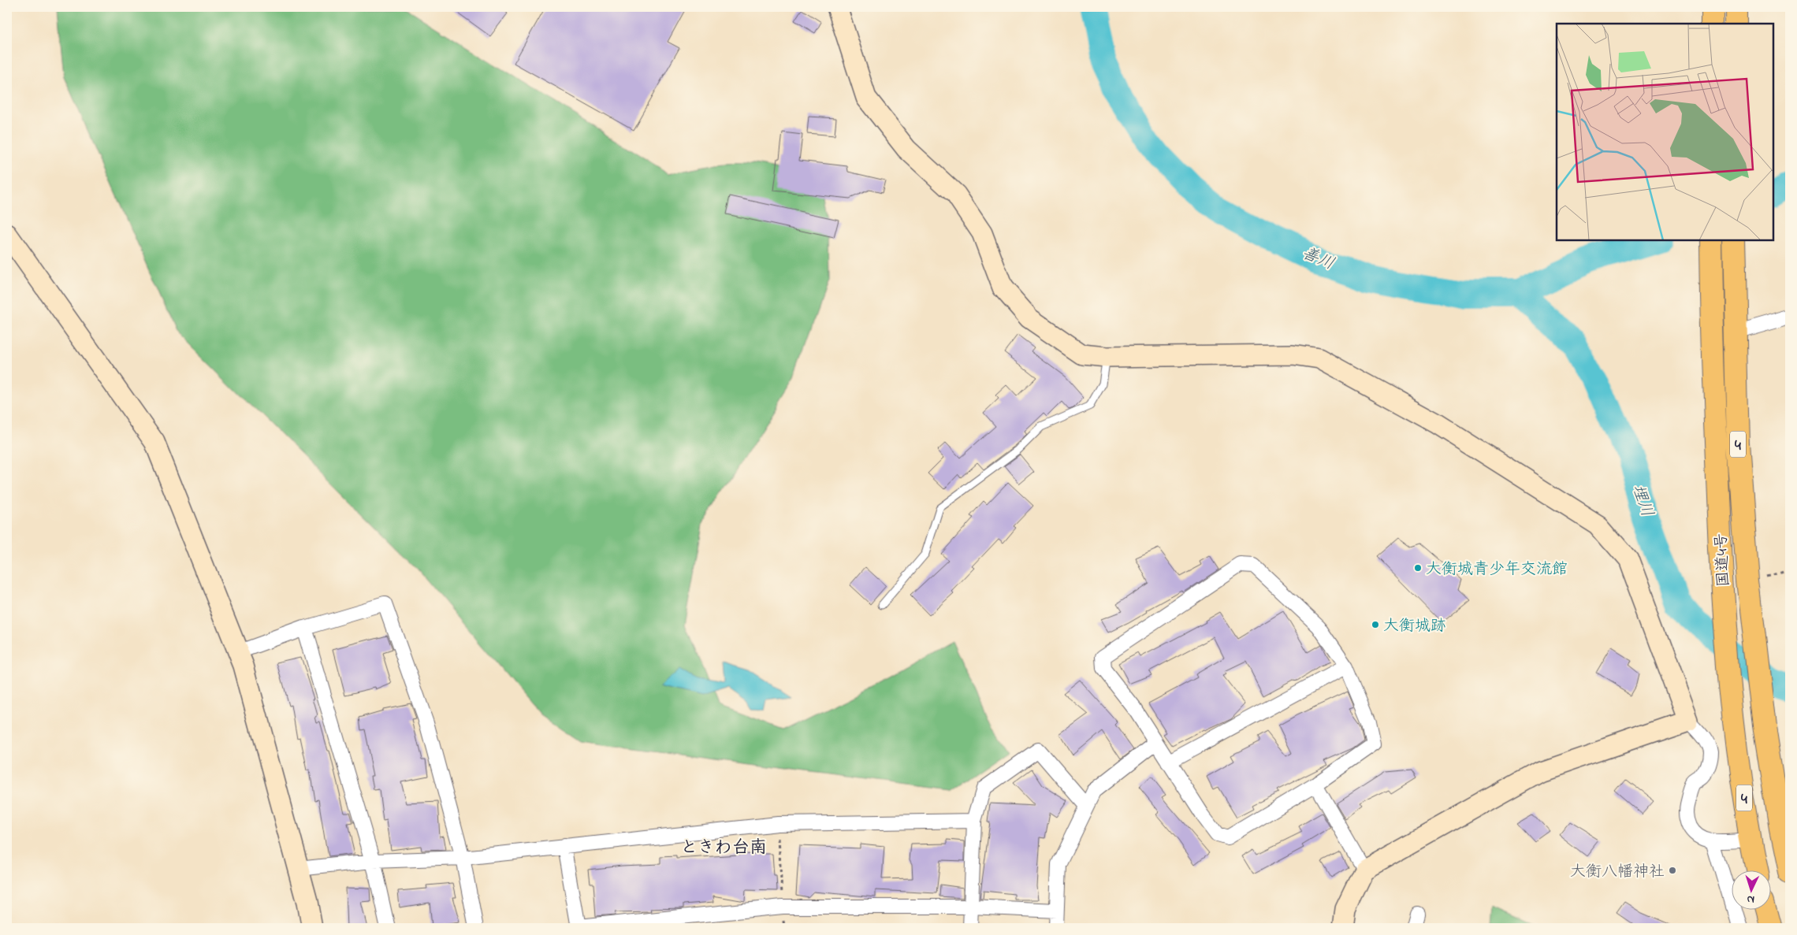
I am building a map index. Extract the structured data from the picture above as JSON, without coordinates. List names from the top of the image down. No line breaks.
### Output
{"streets":{"highway":["4","国道4号"]},"districts":["ときわ台南"],"water":["善川","埋川"],"places":["大衡城青少年交流館","大衡城跡","大衡八幡神社"],"north":"bottom"}
